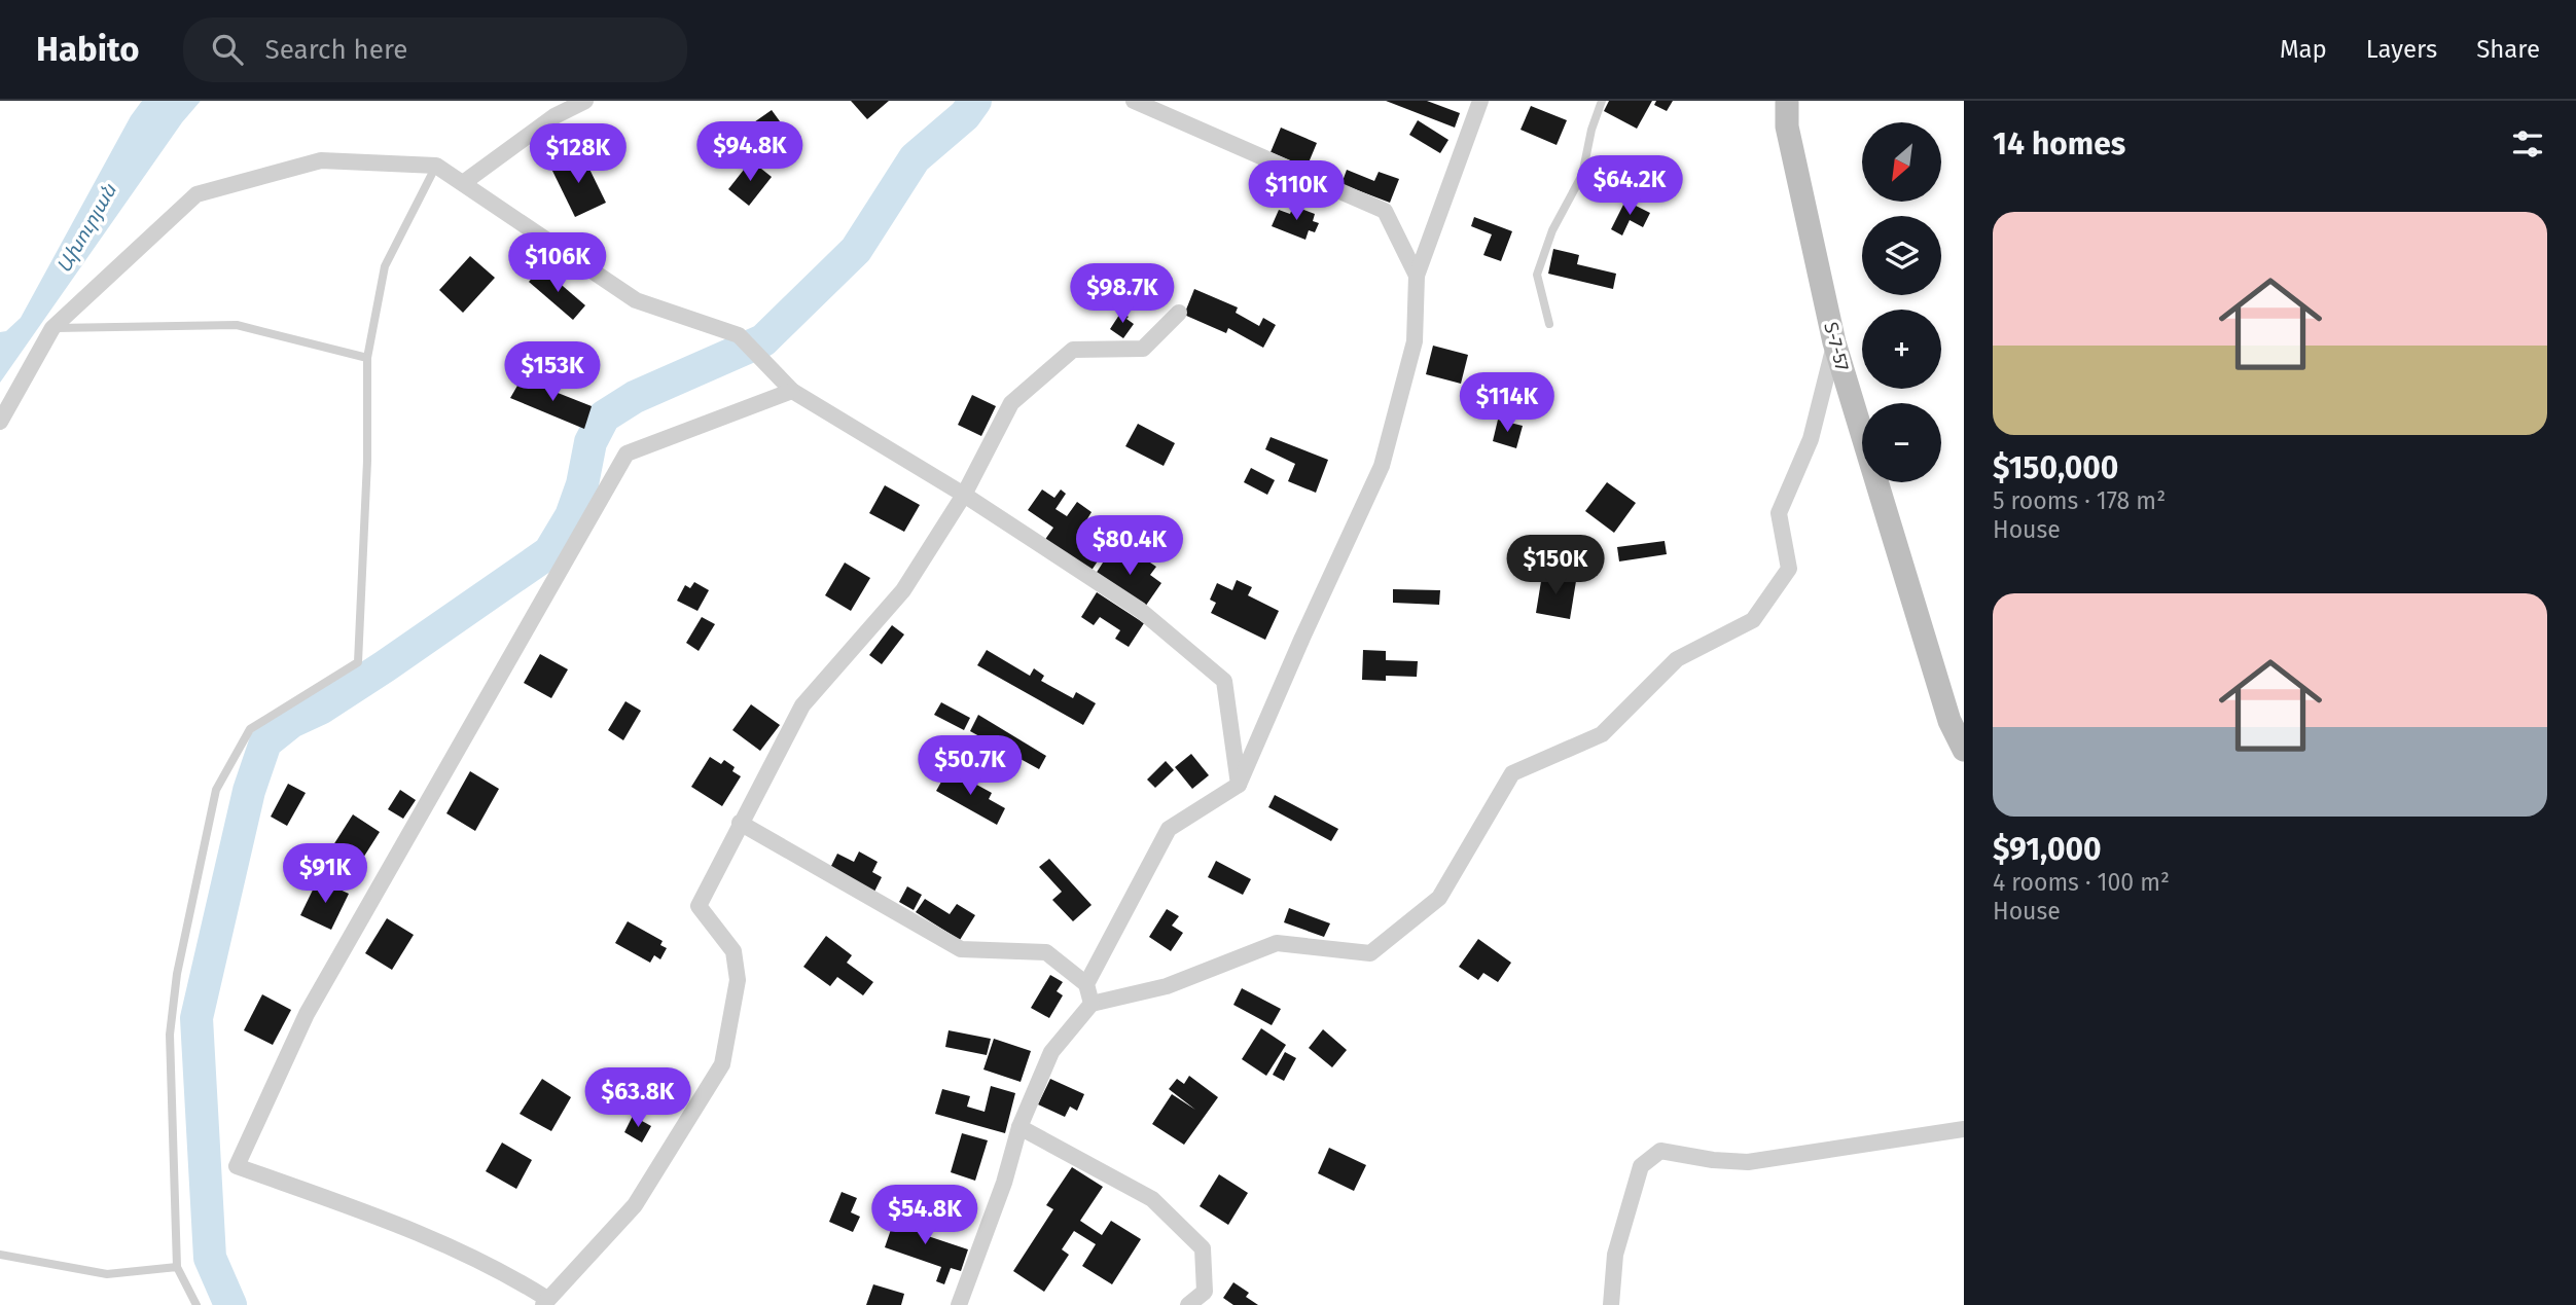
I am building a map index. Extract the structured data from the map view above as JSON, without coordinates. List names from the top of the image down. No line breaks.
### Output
{"streets":{"street":["Տ-7-57"]},"water":["Ախուրյան"],"north":"bottom left","page":{"header":"Habito","search":"Search here","nav":["Map","Layers","Share"],"heading":"14 homes","price":["$94.8K","$128K","$64.2K","$110K","$106K","$98.7K","$153K","$114K","$80.4K","$150K","$50.7K","$91K","$63.8K","$54.8K"],"map_buttons":["+","−"],"list":[{"name":"$150,000","note":"5 rooms · 178 m² · House"},{"name":"$91,000","note":"4 rooms · 100 m² · House"}]}}
